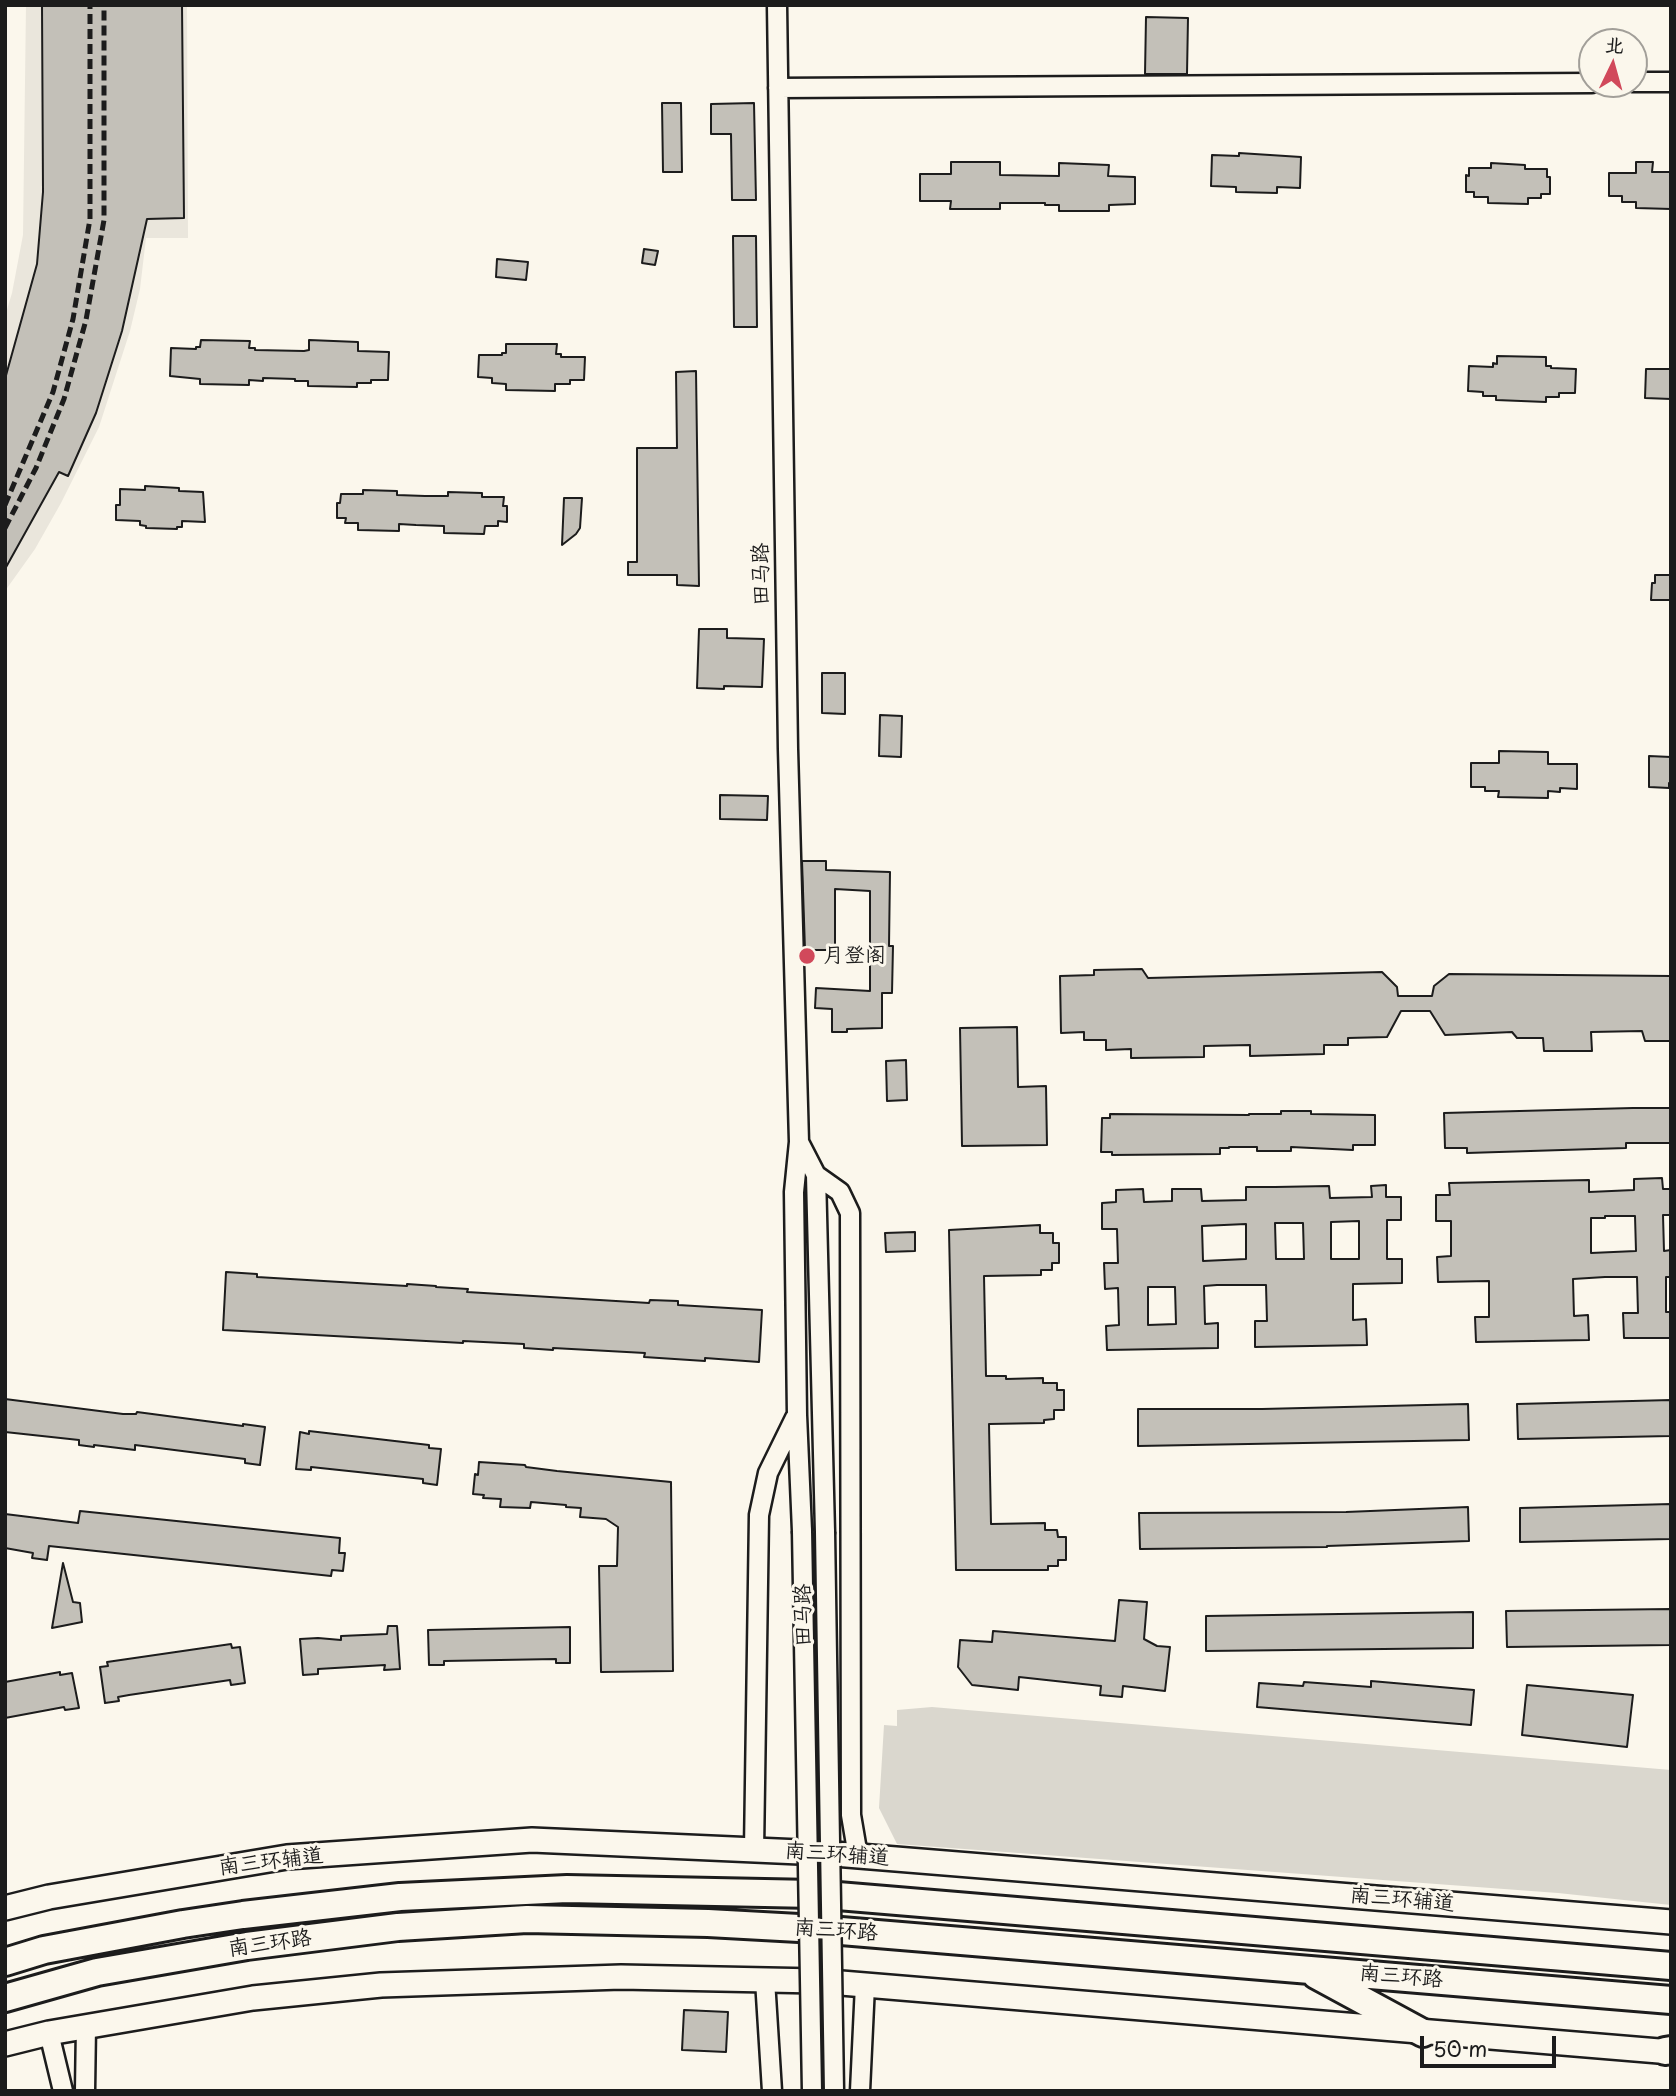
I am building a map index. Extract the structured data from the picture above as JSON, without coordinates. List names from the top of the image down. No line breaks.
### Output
{"streets":{"highway":["南三环路"],"main road":["南三环辅道"],"street":["田马路"]},"places":["月登阁"],"scale_bar":"50 m","north":"top"}
